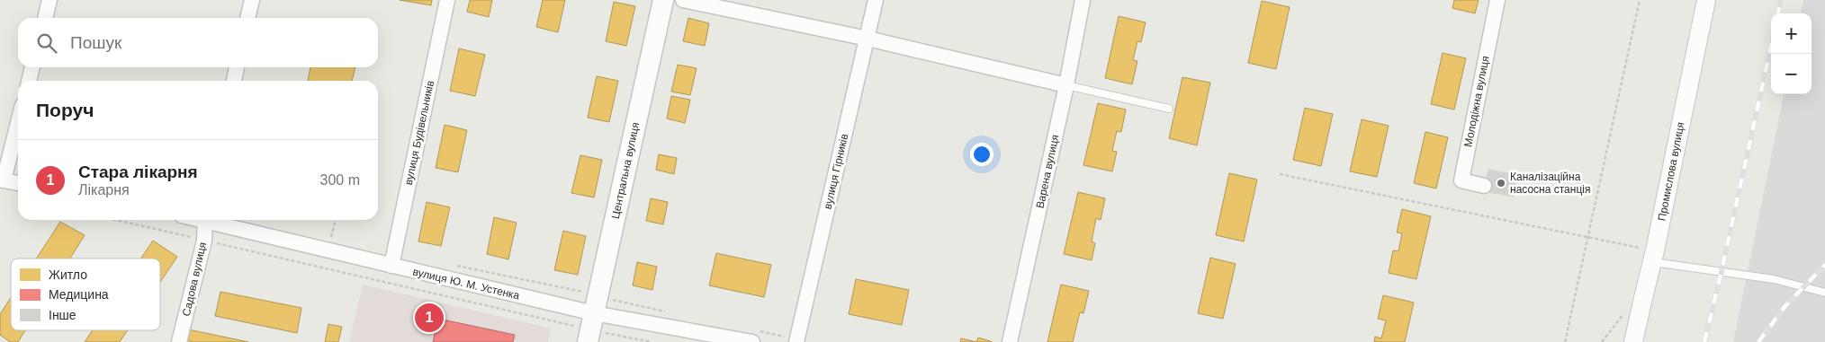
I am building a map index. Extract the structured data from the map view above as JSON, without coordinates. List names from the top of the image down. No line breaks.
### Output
{"streets":{"main road":["Центральна вулиця"],"street":["Молодіжна вулиця","вулиця Будівельників","вулиця Гірників","Варена вулиця","Промислова вулиця","Садова вулиця","вулиця Ю. М. Устенка"]},"crossings":[["вулиця Будівельників","вулиця Ю. М. Устенка"],["Центральна вулиця","вулиця Ю. М. Устенка"]],"places":["Каналізаційна насосна станція"],"legend":["Житло","Медицина","Інше"],"page":{"map_buttons":["+","−"],"search":"Пошук","heading":"Поруч","list":[{"mark":"1","name":"Стара лікарня","note":"Лікарня","value":"300 m"}],"pins":"1"}}
